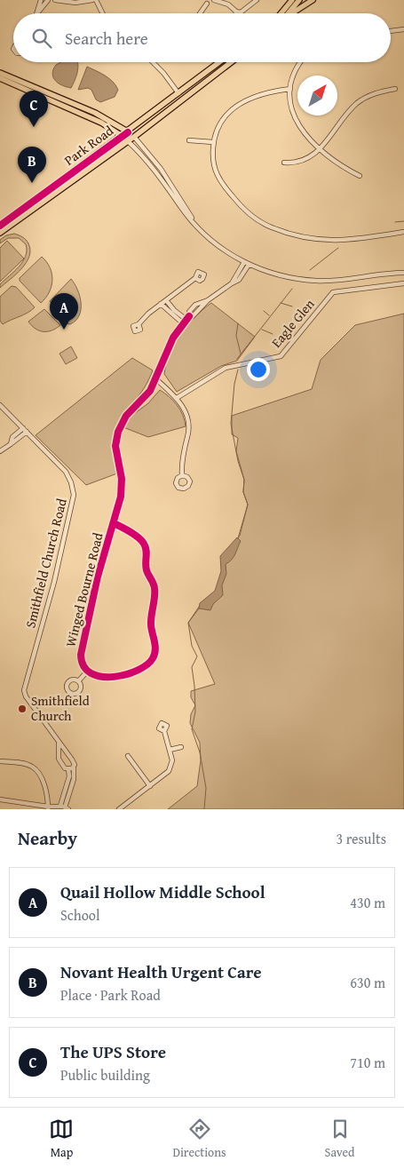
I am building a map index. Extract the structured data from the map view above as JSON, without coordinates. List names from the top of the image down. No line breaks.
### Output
{"streets":{"main road":["Park Road"],"street":["Eagle Glen","Smithfield Church Road","Winged Bourne Road"]},"places":["Smithfield Church"],"north":"top right","page":{"search":"Search here","pins":["C","B","A"],"heading":["Nearby","3 results"],"list":[{"mark":"A","name":"Quail Hollow Middle School","note":"School","value":"430 m"},{"mark":"B","name":"Novant Health Urgent Care","note":"Place · Park Road","value":"630 m"},{"mark":"C","name":"The UPS Store","note":"Public building","value":"710 m"}],"nav":["Map","Directions","Saved"]}}
